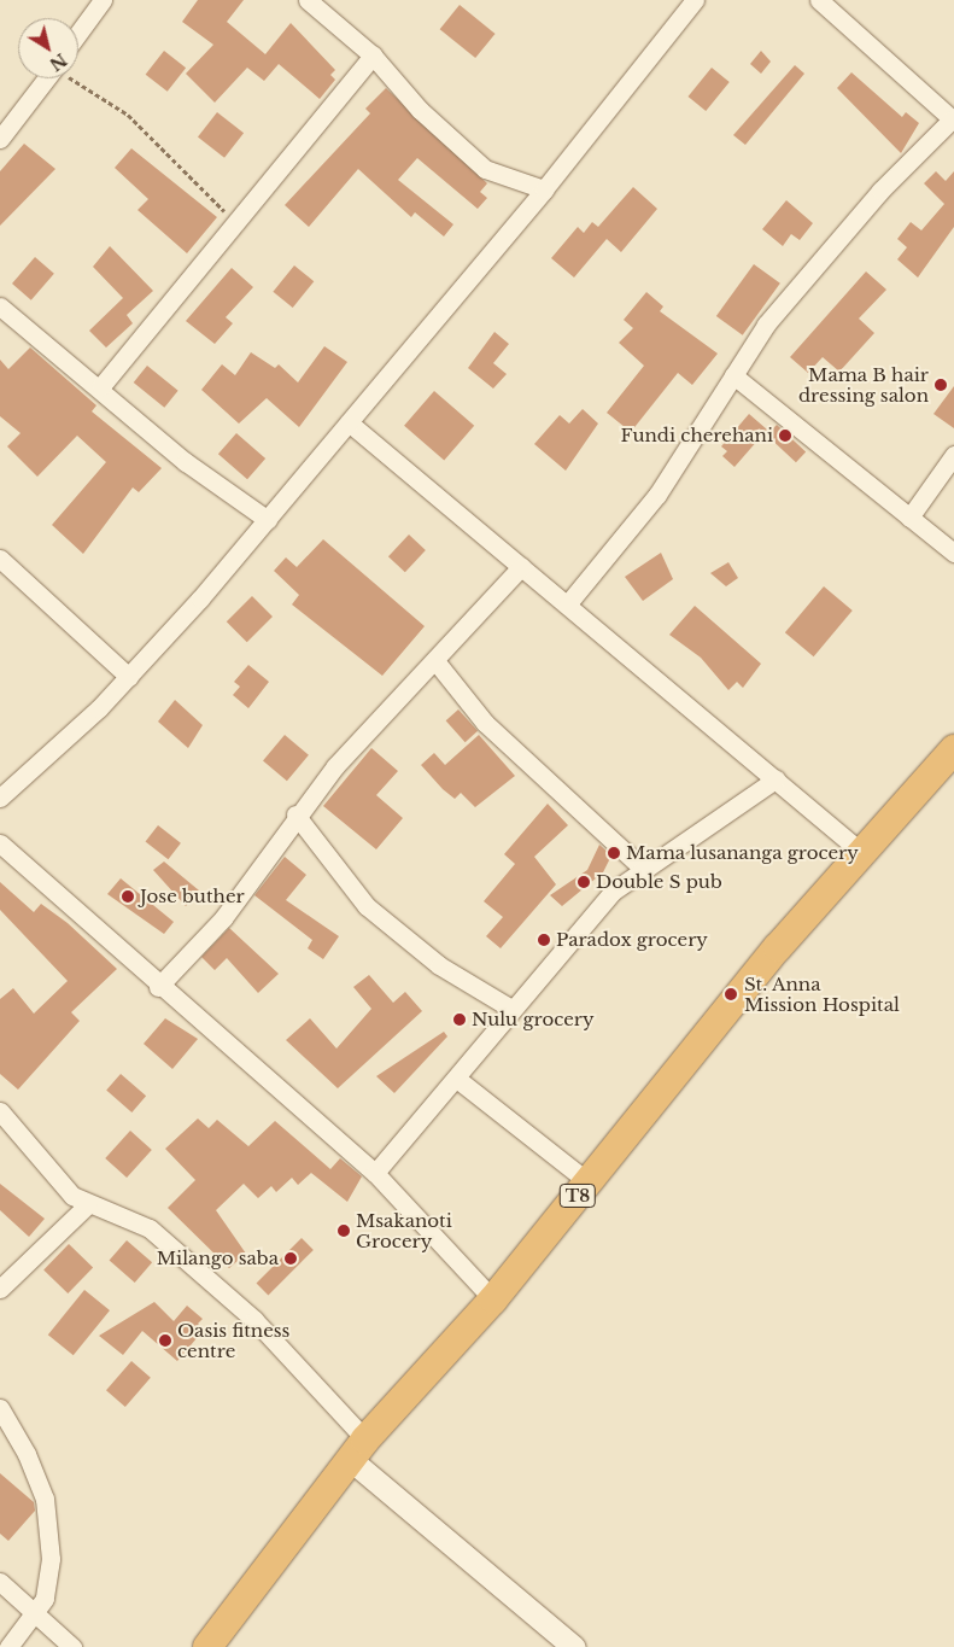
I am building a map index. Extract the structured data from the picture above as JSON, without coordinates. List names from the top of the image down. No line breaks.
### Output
{"streets":{"highway":["T8"]},"places":["Mama B hair dressing salon","Fundi cherehani","Mama lusananga grocery","Double S pub","Jose buther","Paradox grocery","St. Anna Mission Hospital","Nulu grocery","Msakanoti Grocery","Milango saba","Oasis fitness centre"],"north":"bottom right"}
